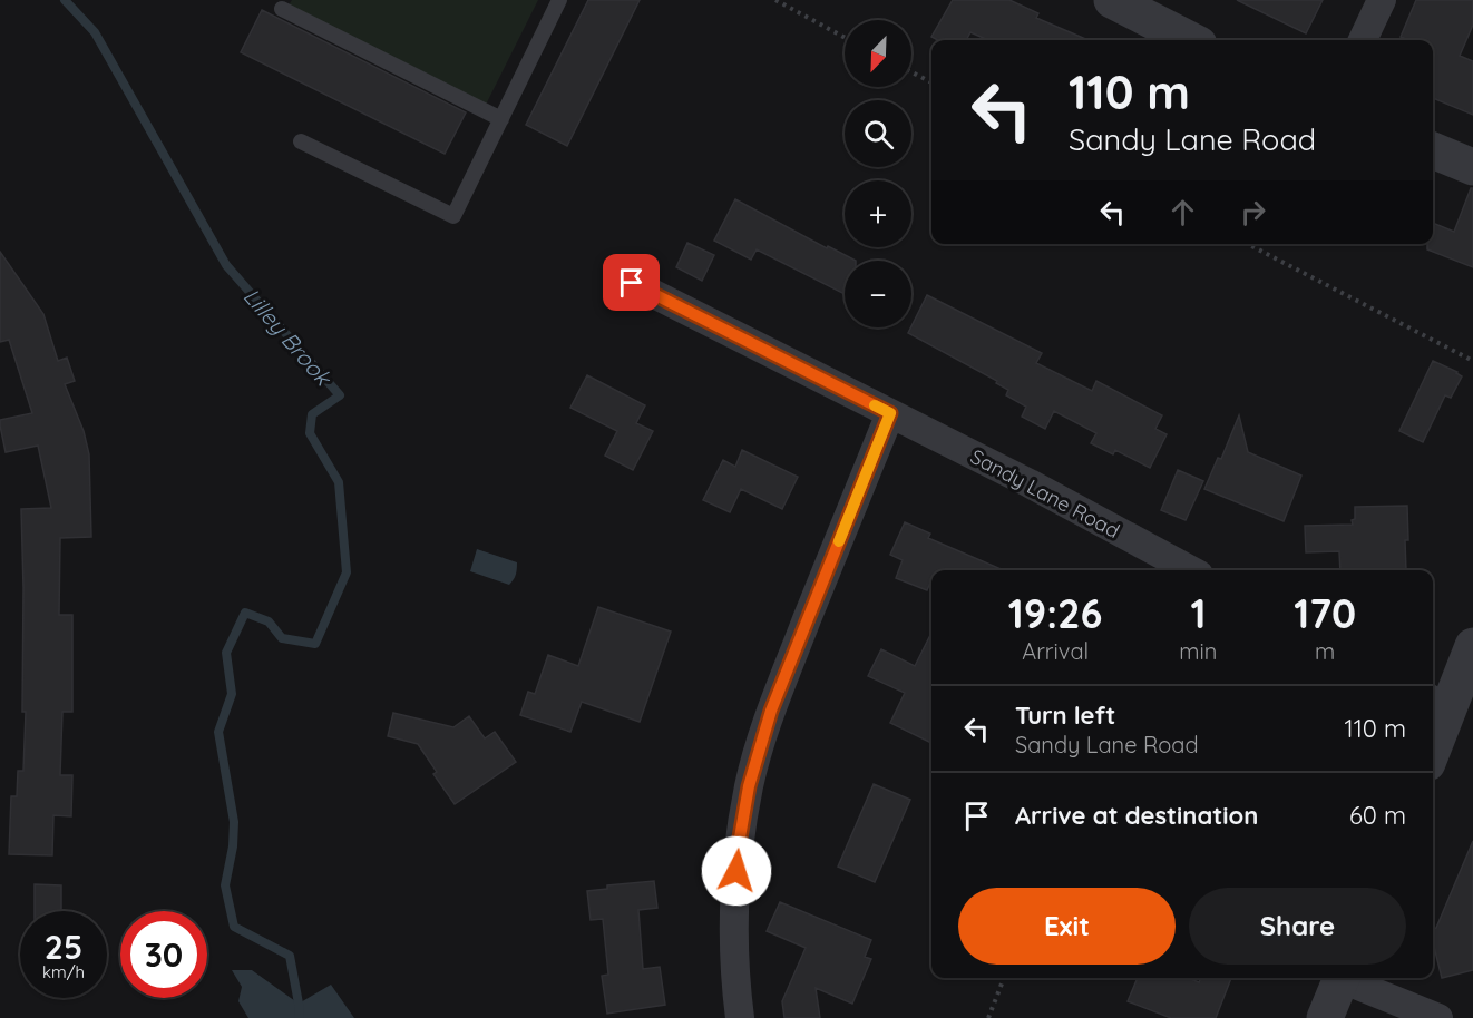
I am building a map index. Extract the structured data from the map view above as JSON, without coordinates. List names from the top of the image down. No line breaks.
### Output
{"streets":{"street":["Sandy Lane Road"]},"water":["Lilley Brook"],"north":"bottom left","page":{"map_buttons":["+","−"],"turn":["110 m","Sandy Lane Road"],"eta":["19:26","Arrival","1","min","170","m"],"list":[{"name":"Turn left","note":"Sandy Lane Road","value":"110 m"},{"name":"Arrive at destination","value":"60 m"}],"buttons":["Exit","Share"],"speed":"25 km/h","limit":"30"}}
